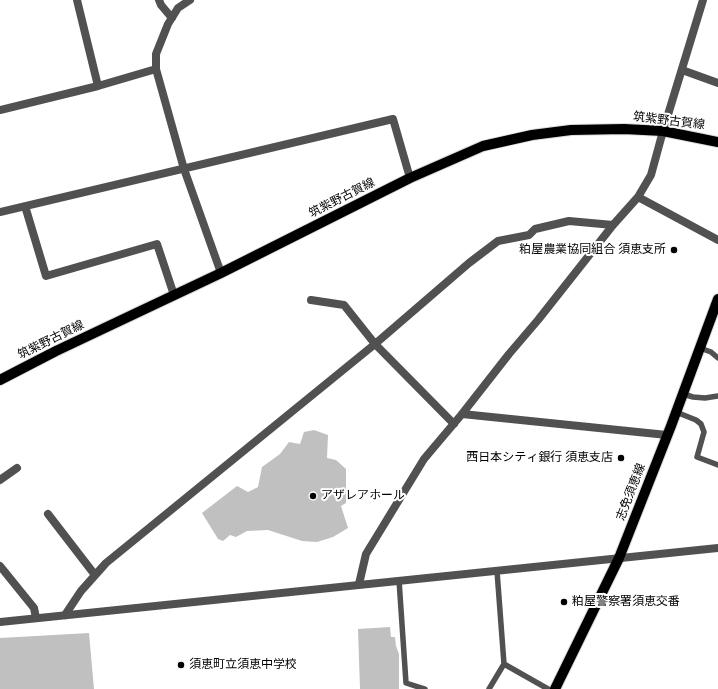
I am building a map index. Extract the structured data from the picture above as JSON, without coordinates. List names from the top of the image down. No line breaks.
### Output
{"streets":{"main road":["筑紫野古賀線","志免須恵線"]},"places":["粕屋農業協同組合 須恵支所","西日本シティ銀行 須恵支店","アザレアホール","粕屋警察署須恵交番","須恵町立須恵中学校"]}
